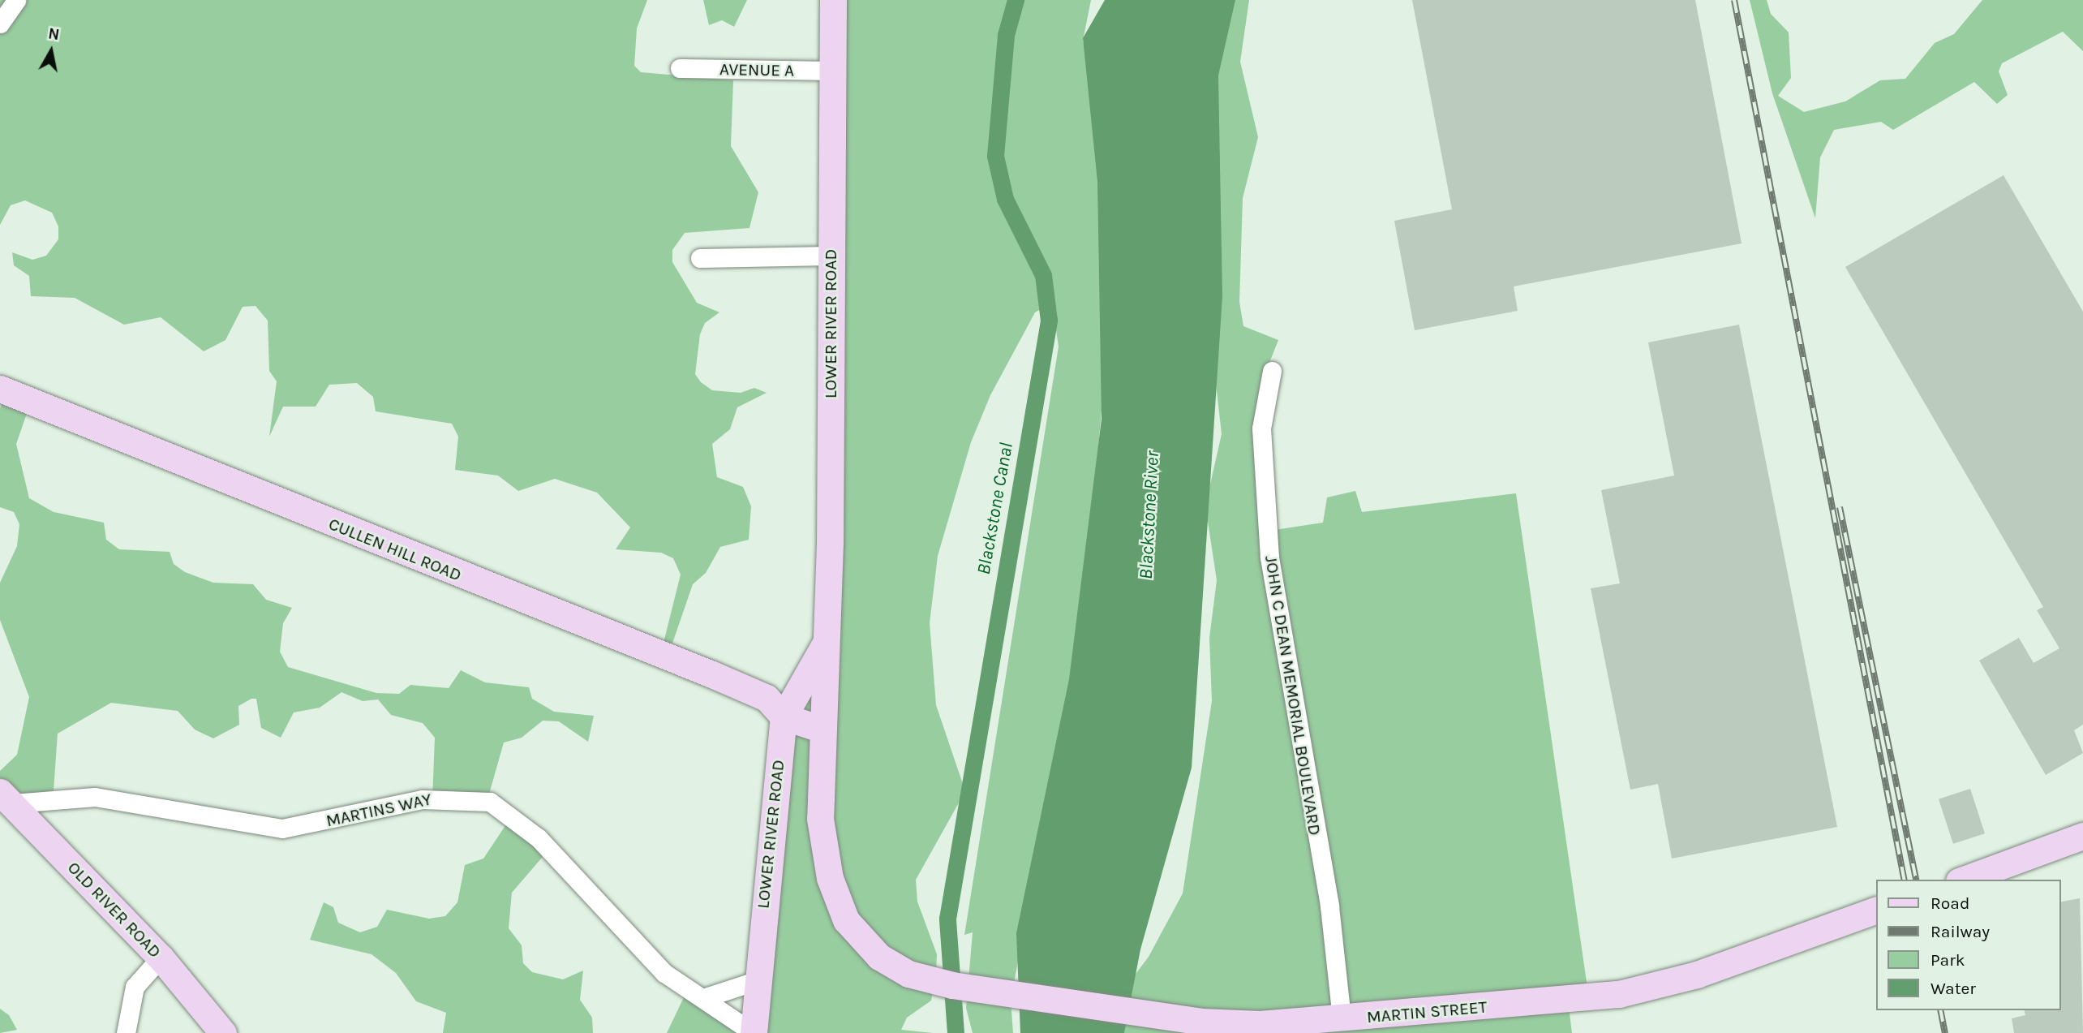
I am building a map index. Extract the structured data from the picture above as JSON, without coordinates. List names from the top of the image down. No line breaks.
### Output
{"streets":{"street":["AVENUE A","LOWER RIVER ROAD","CULLEN HILL ROAD","JOHN C DEAN MEMORIAL BOULEVARD","MARTINS WAY","OLD RIVER ROAD","MARTIN STREET"]},"crossings":[["AVENUE A","LOWER RIVER ROAD"],["LOWER RIVER ROAD","CULLEN HILL ROAD"],["LOWER RIVER ROAD","MARTINS WAY"],["LOWER RIVER ROAD","MARTIN STREET"],["JOHN C DEAN MEMORIAL BOULEVARD","MARTIN STREET"],["MARTINS WAY","OLD RIVER ROAD"]],"water":["Blackstone Canal","Blackstone River"],"legend":["Road","Railway","Park","Water"],"north":"top"}
